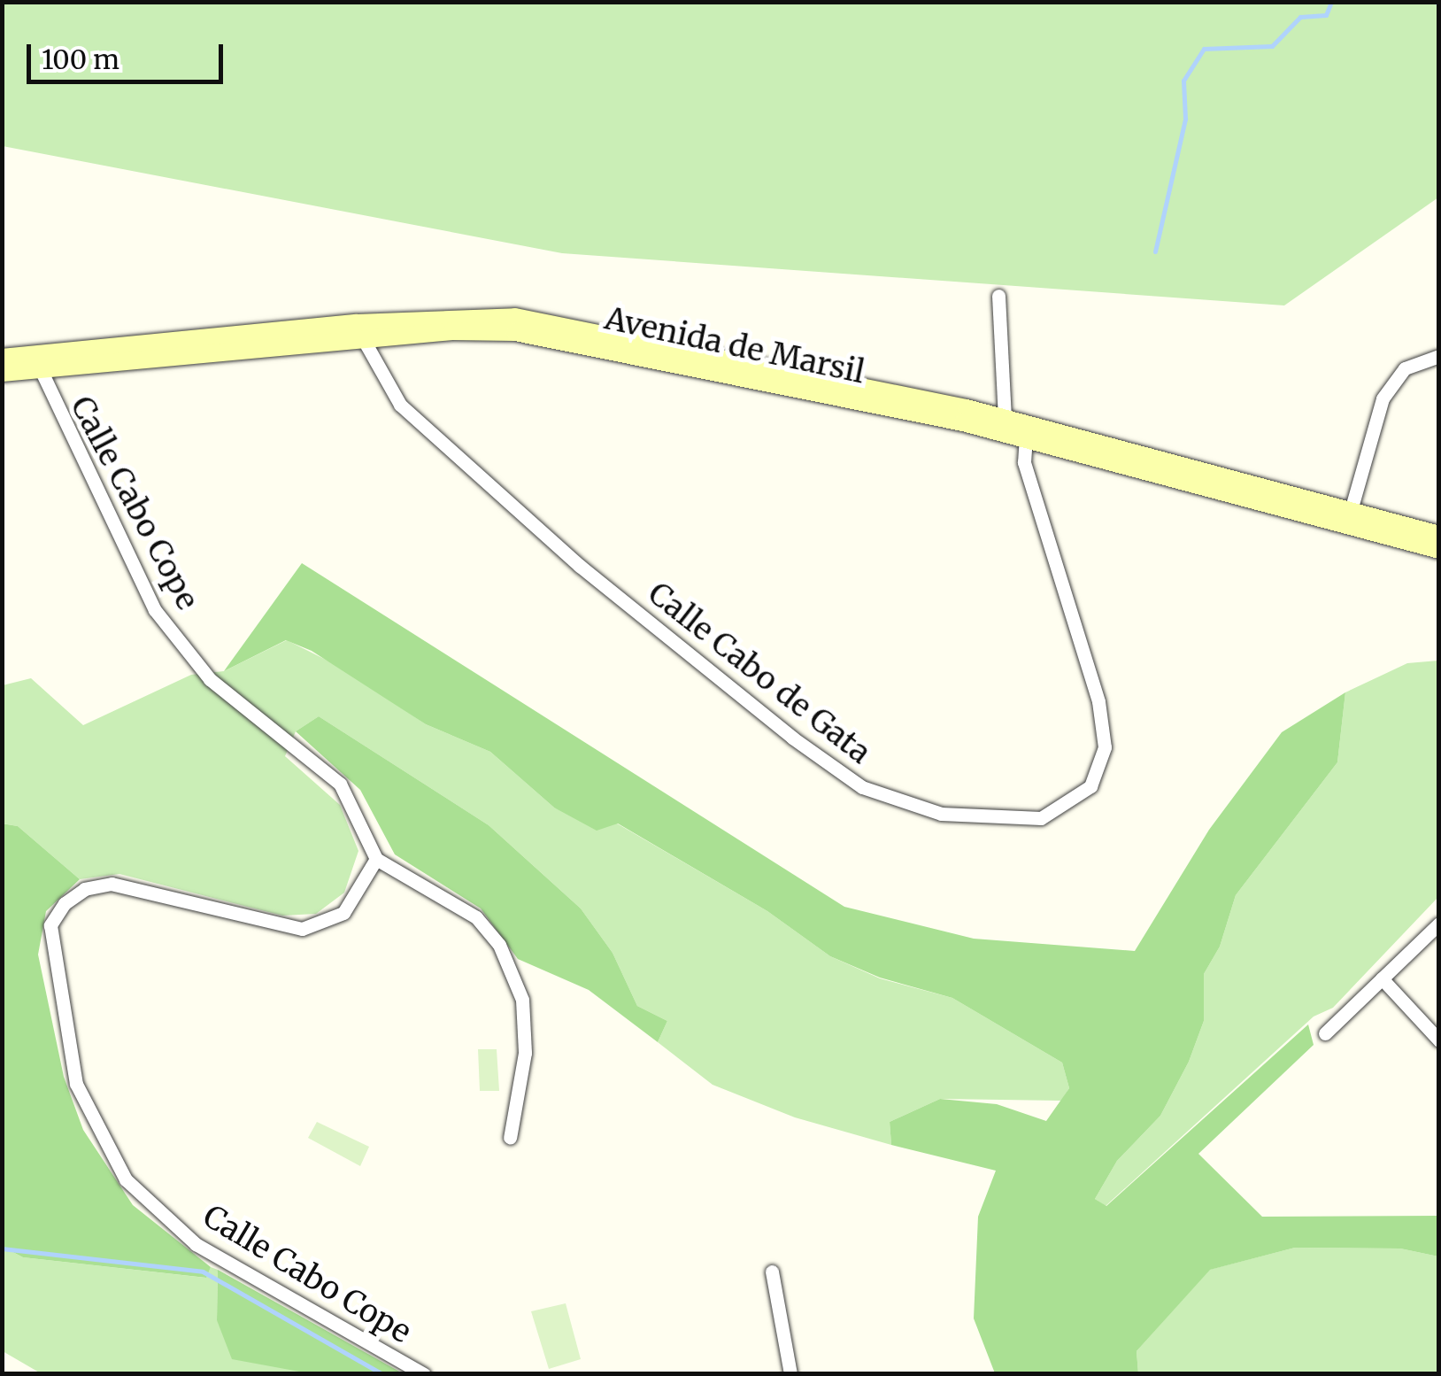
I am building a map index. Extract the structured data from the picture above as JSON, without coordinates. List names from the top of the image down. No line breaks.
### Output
{"streets":{"street":["Avenida de Marsil","Calle Cabo Cope","Calle Cabo de Gata"]},"crossings":[["Avenida de Marsil","Calle Cabo Cope"],["Avenida de Marsil","Calle Cabo de Gata"]],"scale_bar":"100 m"}
